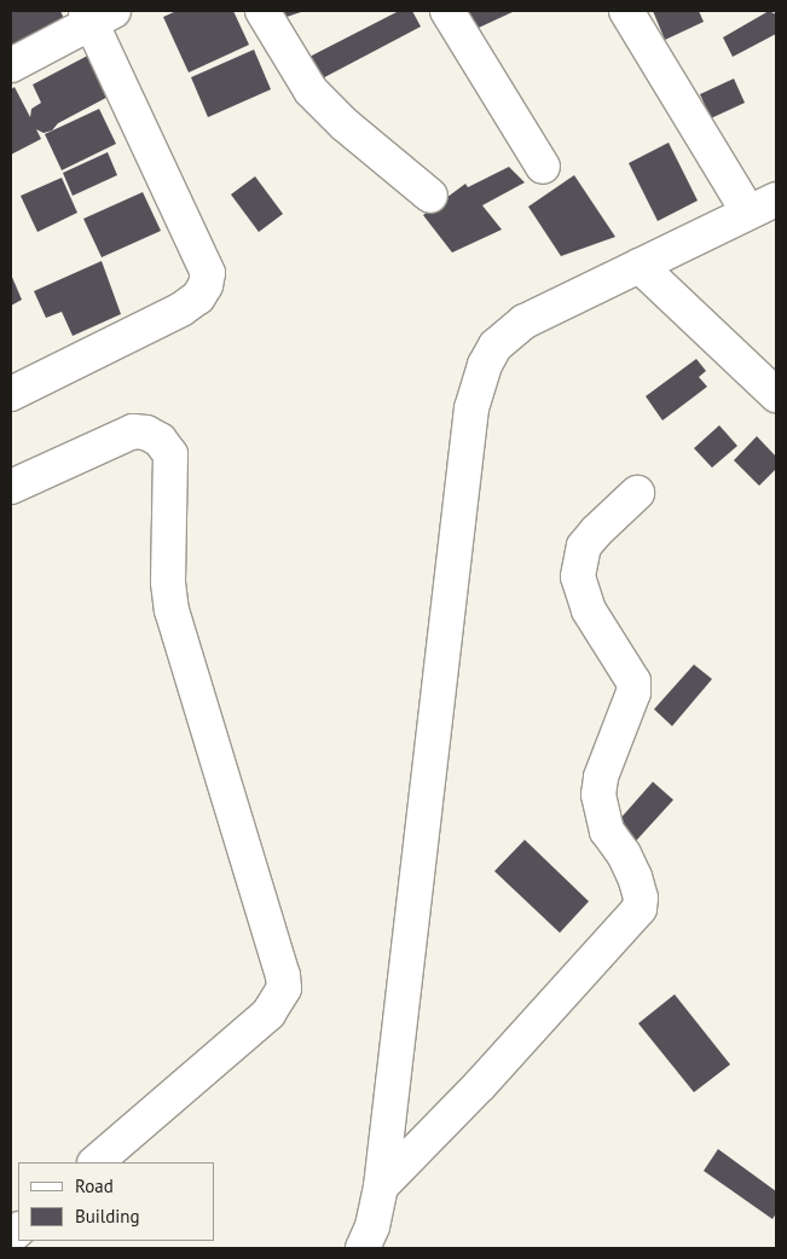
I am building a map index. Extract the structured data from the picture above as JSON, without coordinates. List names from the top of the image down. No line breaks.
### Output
{"legend":["Road","Building"]}
